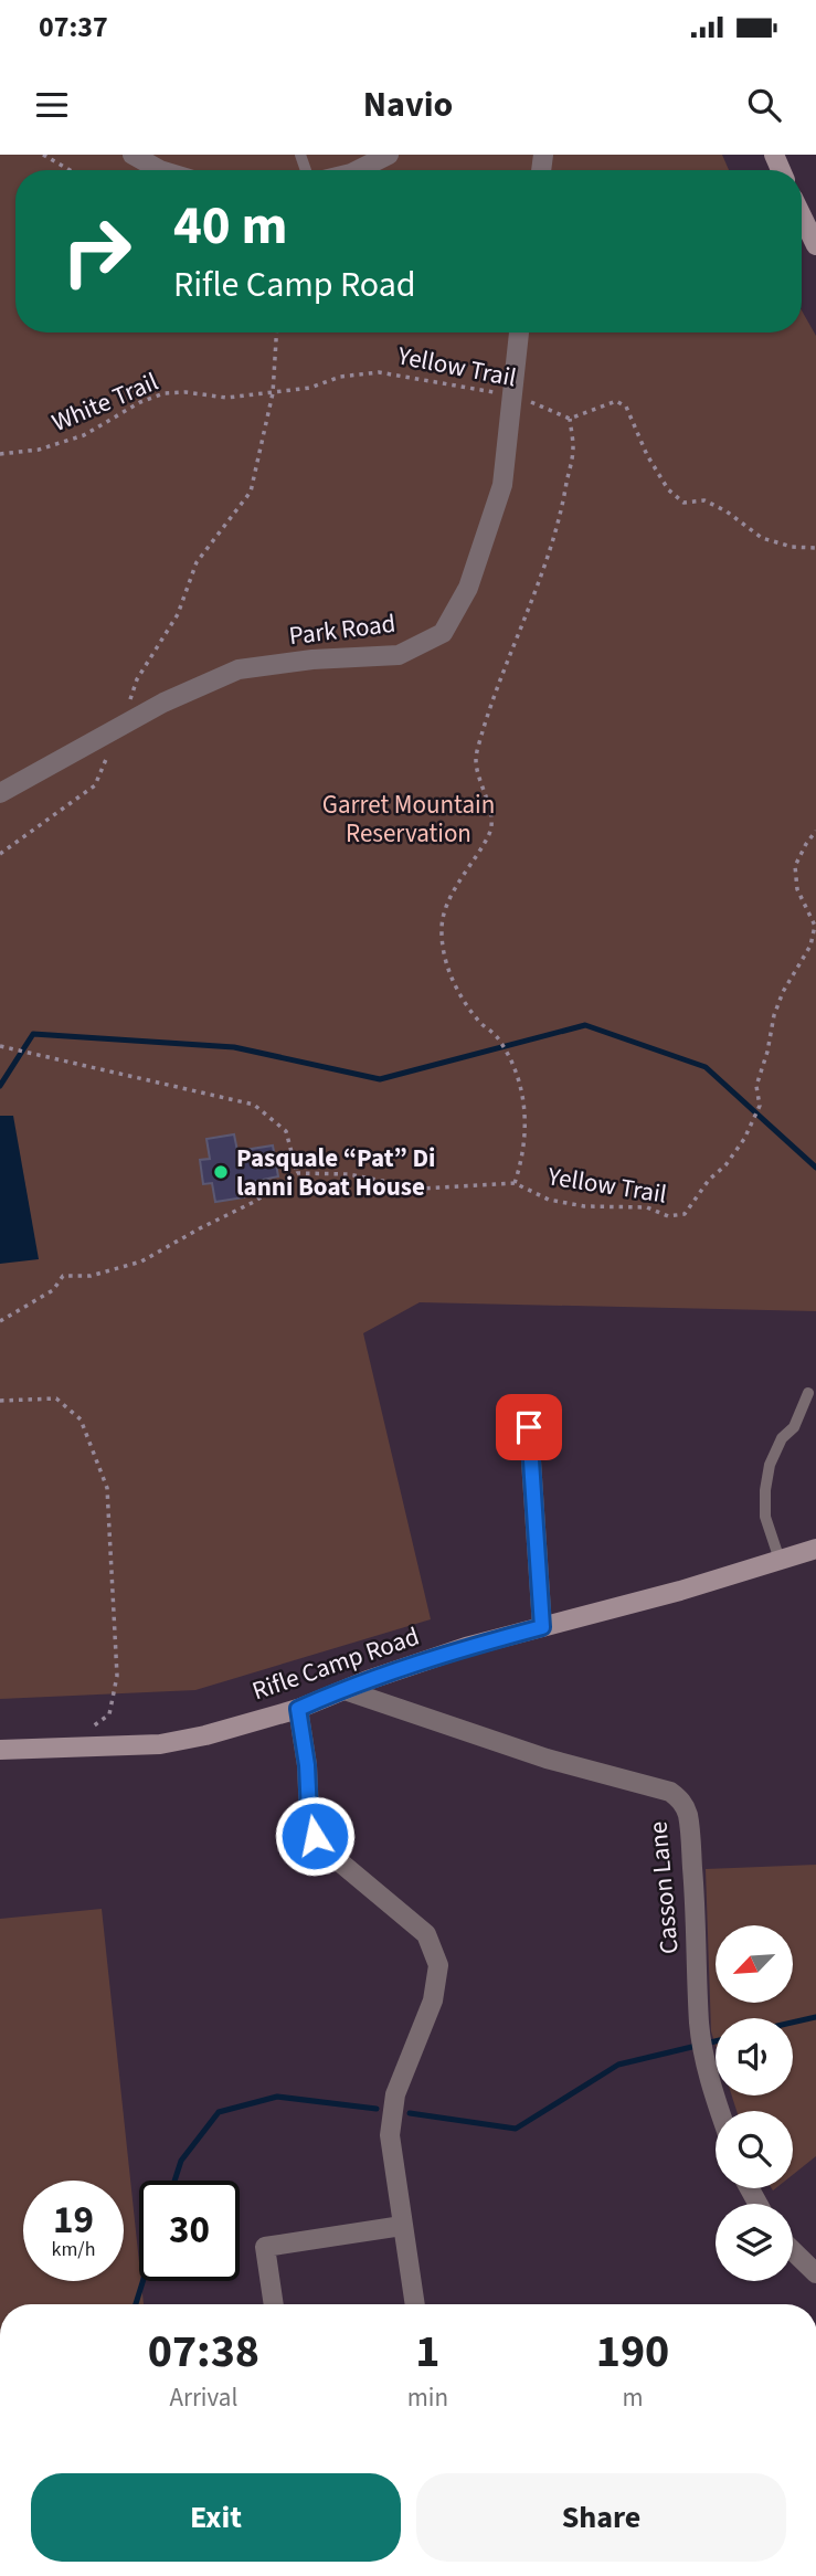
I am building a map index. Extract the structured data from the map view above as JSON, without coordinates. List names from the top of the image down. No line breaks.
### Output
{"streets":{"street":["Park Road","Rifle Camp Road","Casson Lane"],"path":["Yellow Trail","White Trail"]},"crossings":[["Yellow Trail","White Trail"],["Yellow Trail","Park Road"],["Rifle Camp Road","Casson Lane"]],"parks":["Garret Mountain Reservation"],"places":["Pasquale “Pat” Di lanni Boat House"],"north":"bottom left","page":{"status":"07:37","header":"Navio","turn":["40 m","Rifle Camp Road"],"speed":"19 km/h","limit":"30","eta":["07:38","Arrival","1","min","190","m"],"buttons":["Exit","Share"]}}
